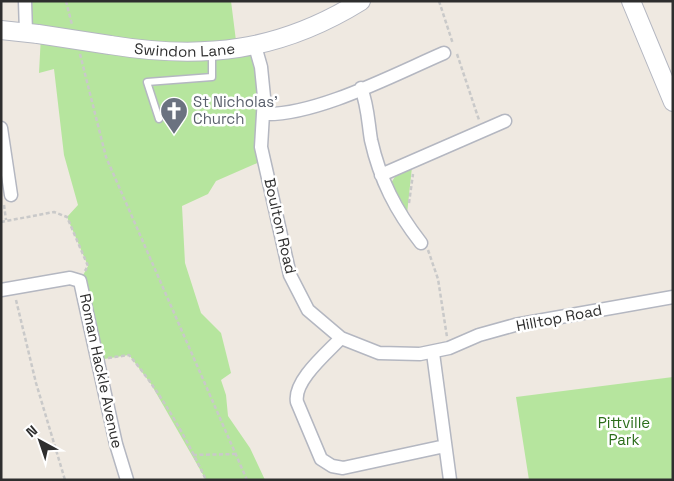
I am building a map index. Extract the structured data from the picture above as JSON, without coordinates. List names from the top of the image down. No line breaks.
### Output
{"streets":{"street":["Swindon Lane","Boulton Road","Hilltop Road","Roman Hackle Avenue"]},"crossings":[["Swindon Lane","Boulton Road"],["Boulton Road","Hilltop Road"]],"parks":["Pittville Park"],"places":{"church":["St Nicholas' Church"]},"north":"top left"}
